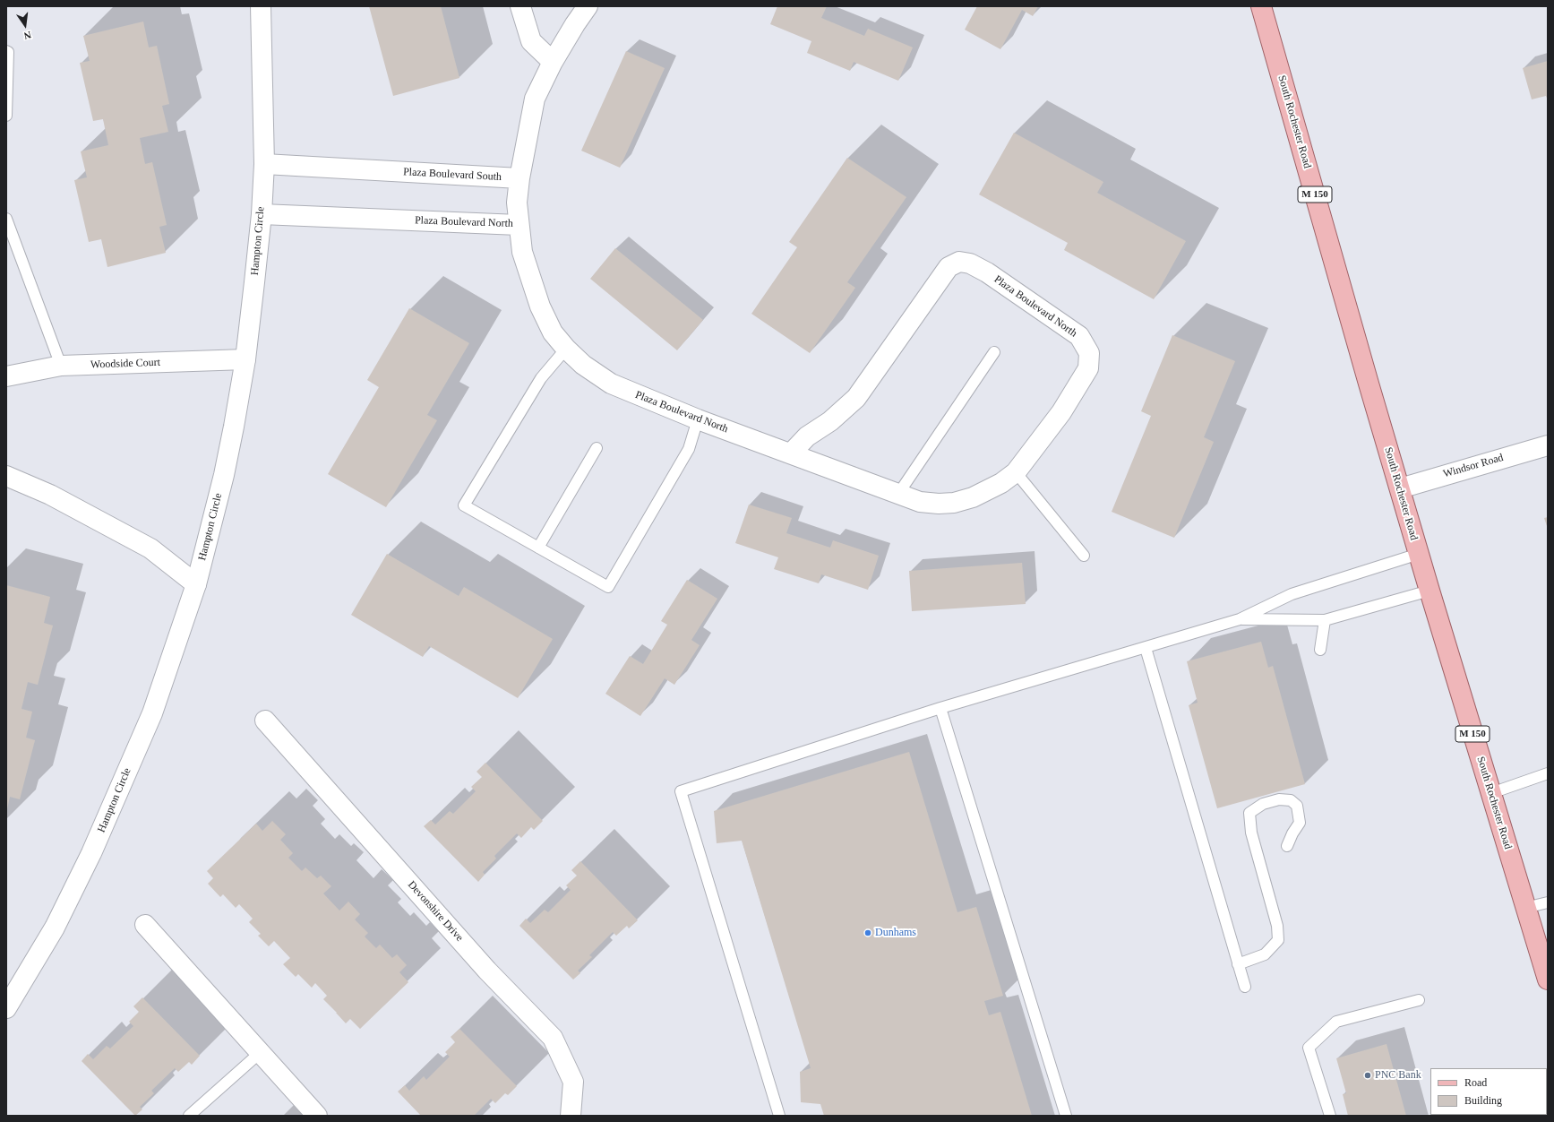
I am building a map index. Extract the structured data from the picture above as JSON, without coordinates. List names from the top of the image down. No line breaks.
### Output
{"streets":{"main road":["South Rochester Road","M 150"],"street":["Plaza Boulevard South","Plaza Boulevard North","Hampton Circle","Woodside Court","Windsor Road","Devonshire Drive"]},"crossings":[["South Rochester Road","Windsor Road"],["Plaza Boulevard South","Hampton Circle"],["Plaza Boulevard North","Hampton Circle"],["Hampton Circle","Woodside Court"]],"places":["Dunhams","PNC Bank"],"legend":["Road","Building"],"north":"bottom"}
